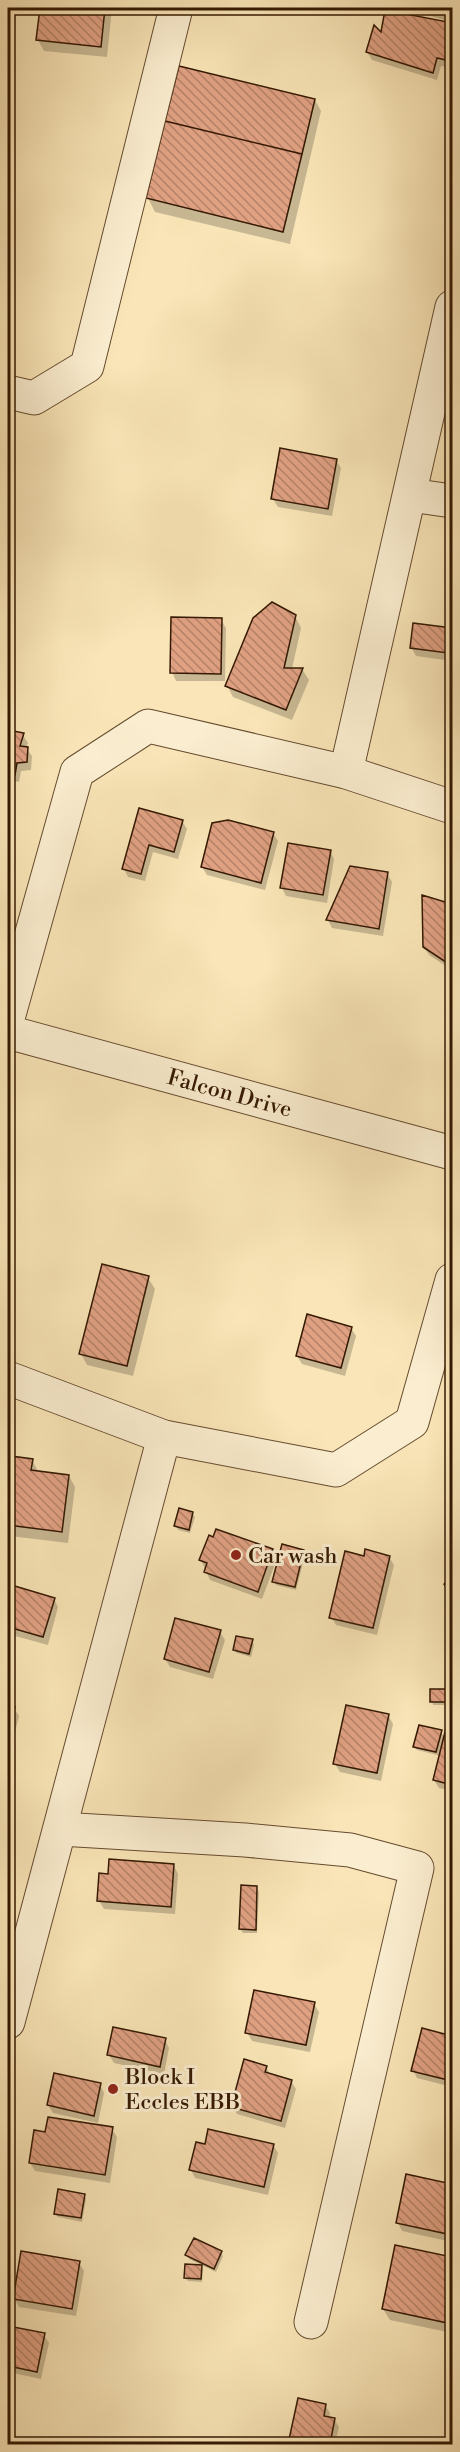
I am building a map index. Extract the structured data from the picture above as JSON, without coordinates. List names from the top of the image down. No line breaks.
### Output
{"streets":{"street":["Falcon Drive"]},"places":["Car wash","Block I Eccles EBB"]}
